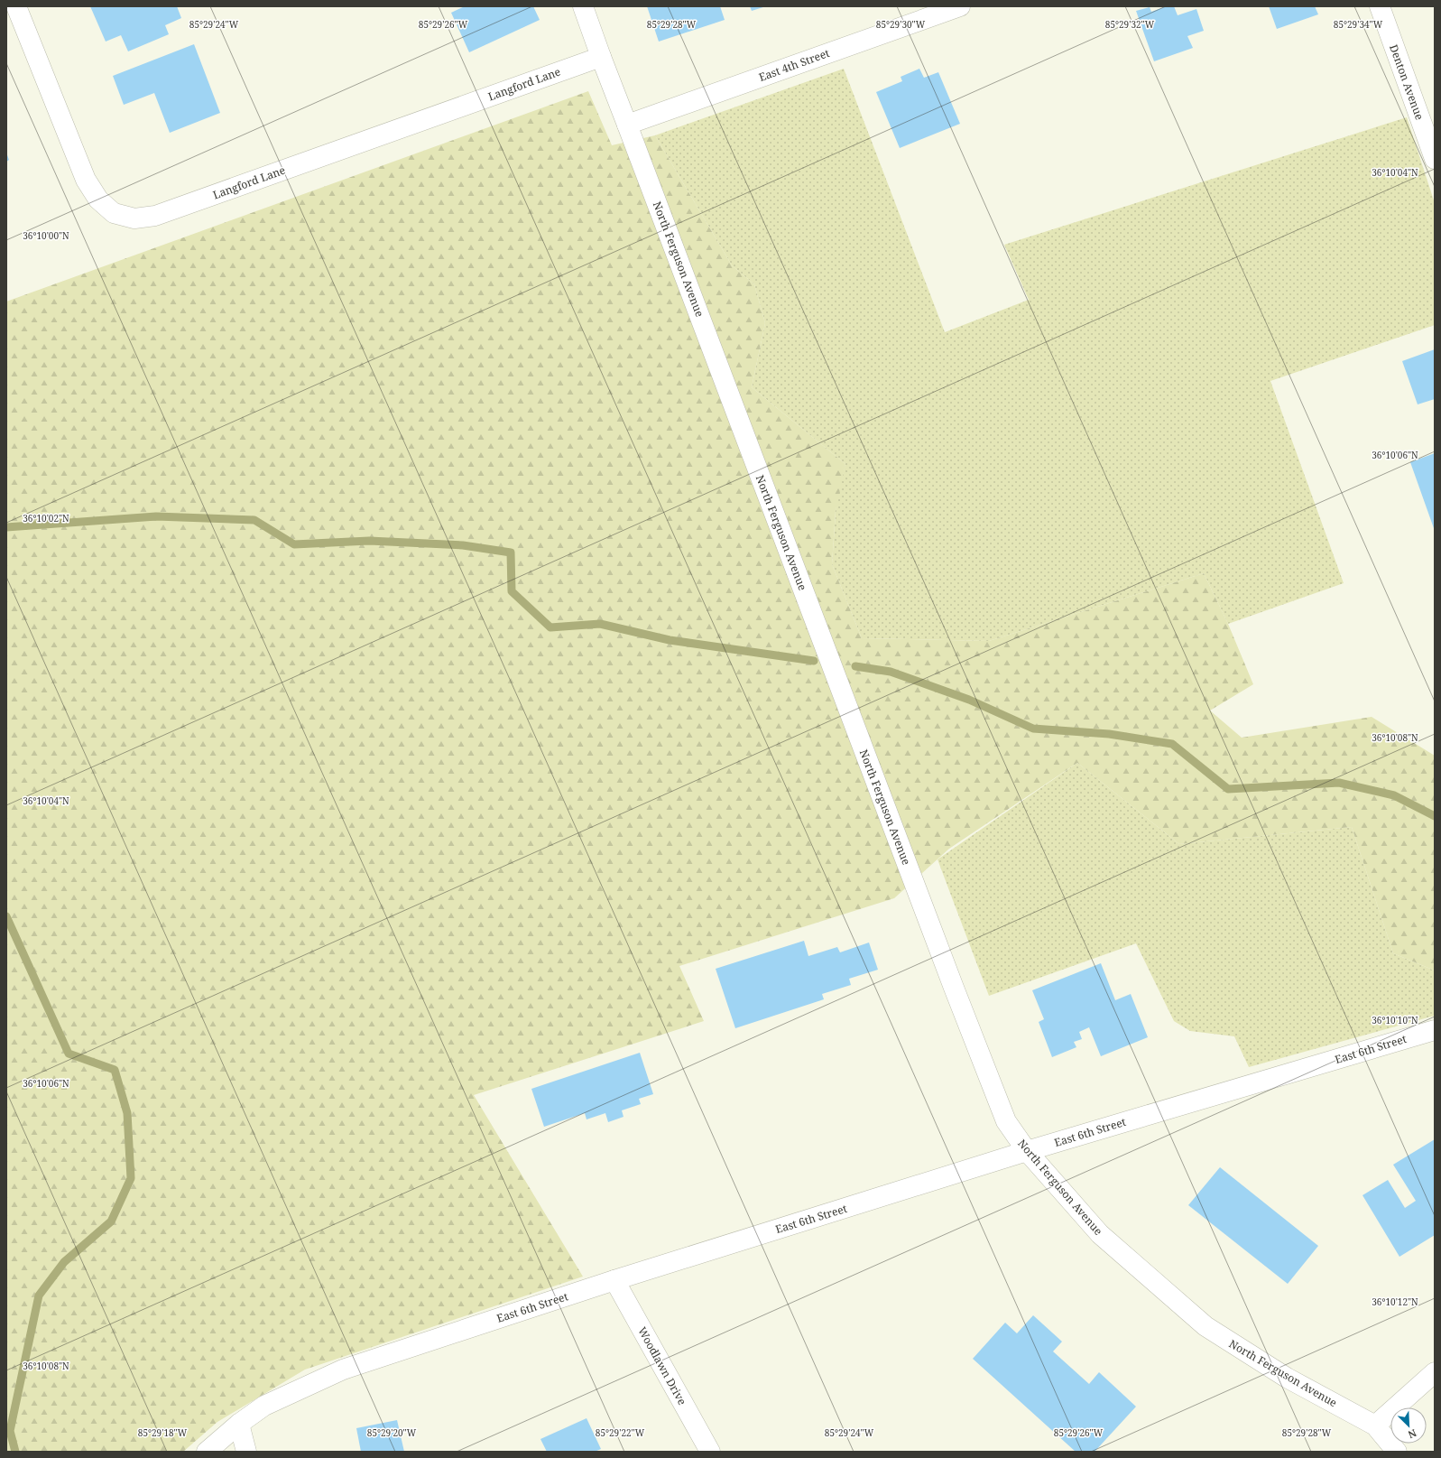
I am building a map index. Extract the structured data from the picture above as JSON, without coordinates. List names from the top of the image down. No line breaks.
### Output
{"streets":{"street":["East 4th Street","Denton Avenue","Langford Lane","North Ferguson Avenue","East 6th Street","Woodlawn Drive"]},"crossings":[["East 4th Street","North Ferguson Avenue"],["Langford Lane","North Ferguson Avenue"],["North Ferguson Avenue","East 6th Street"],["East 6th Street","Woodlawn Drive"]],"north":"bottom right","coordinates":["85°29'24\"W","85°29'26\"W","85°29'28\"W","85°29'30\"W","85°29'32\"W","85°29'34\"W","36°10'04\"N","36°10'00\"N","36°10'06\"N","36°10'02\"N","36°10'08\"N","36°10'10\"N","36°10'12\"N","85°29'18\"W","85°29'20\"W","85°29'22\"W"]}
